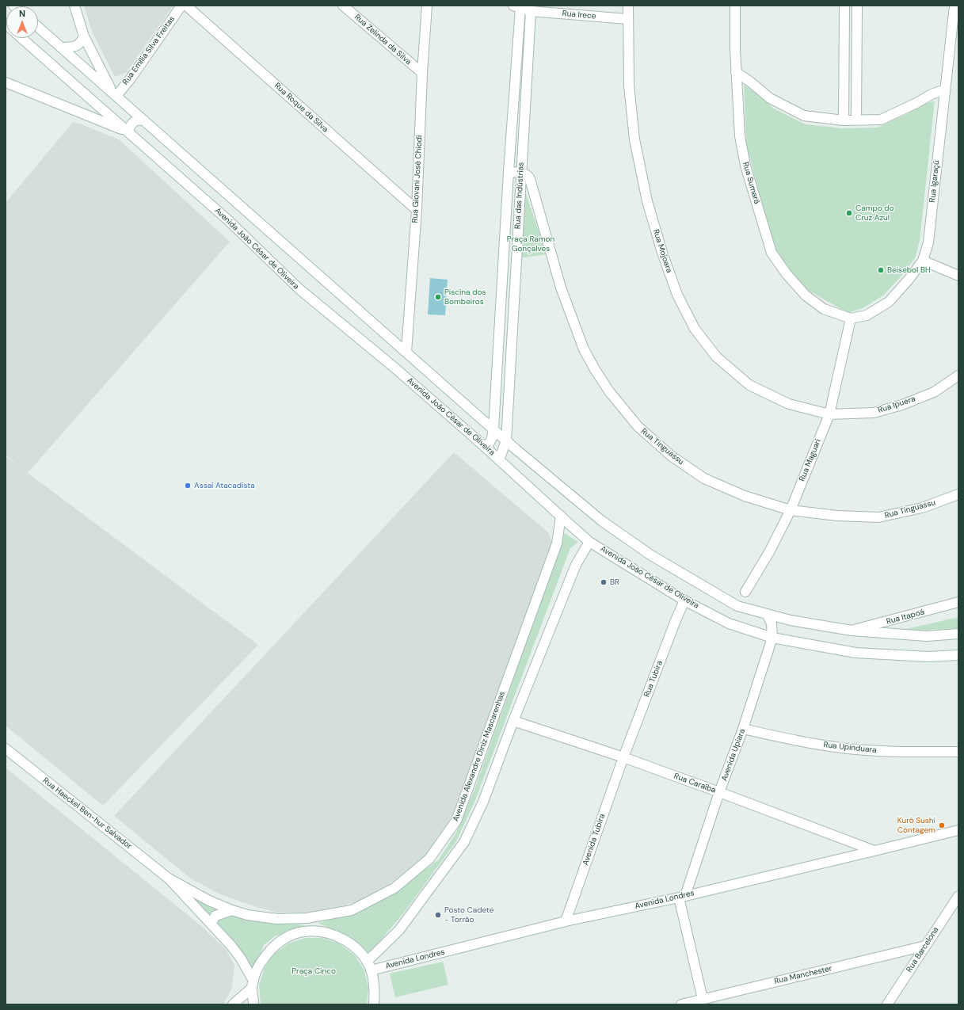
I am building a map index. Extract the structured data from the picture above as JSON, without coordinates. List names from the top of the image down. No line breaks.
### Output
{"streets":{"street":["Rua Irece","Rua Zelinda da Silva","Rua Emília Silva Freitas","Rua Roque da Silva","Rua Giovani José Chiodi","Rua Igaraçú","Rua Sumarã","Rua das Indústrias","Avenida João César de Oliveira","Rua Mojoara","Rua Ipuera","Rua Tinguassu","Rua Maguari","Rua Itapoá","Rua Tubira","Rua Upinduara","Avenida Upiara","Avenida Alexandre Diniz Mascarenhas","Rua Caraíba","Rua Haeckel Ben-hur Salvador","Avenida Tubira","Avenida Londres","Rua Barcelona","Rua Manchester"]},"crossings":[["Rua Irece","Rua das Indústrias"],["Rua Irece","Rua Mojoara"],["Rua Zelinda da Silva","Rua Giovani José Chiodi"],["Rua Roque da Silva","Rua Giovani José Chiodi"],["Rua Igaraçú","Rua Sumarã"],["Rua Igaraçú","Rua Maguari"],["Rua Sumarã","Rua Maguari"],["Rua das Indústrias","Avenida João César de Oliveira"],["Rua das Indústrias","Rua Tinguassu"],["Avenida João César de Oliveira","Rua Tubira"],["Avenida João César de Oliveira","Avenida Upiara"],["Avenida João César de Oliveira","Avenida Alexandre Diniz Mascarenhas"],["Rua Mojoara","Rua Ipuera"],["Rua Mojoara","Rua Maguari"],["Rua Ipuera","Rua Maguari"],["Rua Tinguassu","Rua Maguari"],["Rua Tubira","Rua Caraíba"],["Rua Tubira","Avenida Tubira"],["Rua Upinduara","Avenida Upiara"],["Avenida Upiara","Rua Caraíba"],["Avenida Upiara","Avenida Londres"],["Avenida Alexandre Diniz Mascarenhas","Rua Caraíba"],["Avenida Alexandre Diniz Mascarenhas","Rua Haeckel Ben-hur Salvador"],["Avenida Alexandre Diniz Mascarenhas","Avenida Londres"],["Rua Caraíba","Avenida Tubira"],["Rua Caraíba","Avenida Londres"],["Avenida Tubira","Avenida Londres"],["Rua Barcelona","Rua Manchester"]],"parks":["Praça Ramon Gonçalves","Praça Cinco"],"places":["Campo do Cruz Azul","Beisebol BH","Piscina dos Bombeiros","Assaí Atacadista","BR","Kurô Sushi Contagem","Posto Cadete - Torrão"],"north":"top"}
